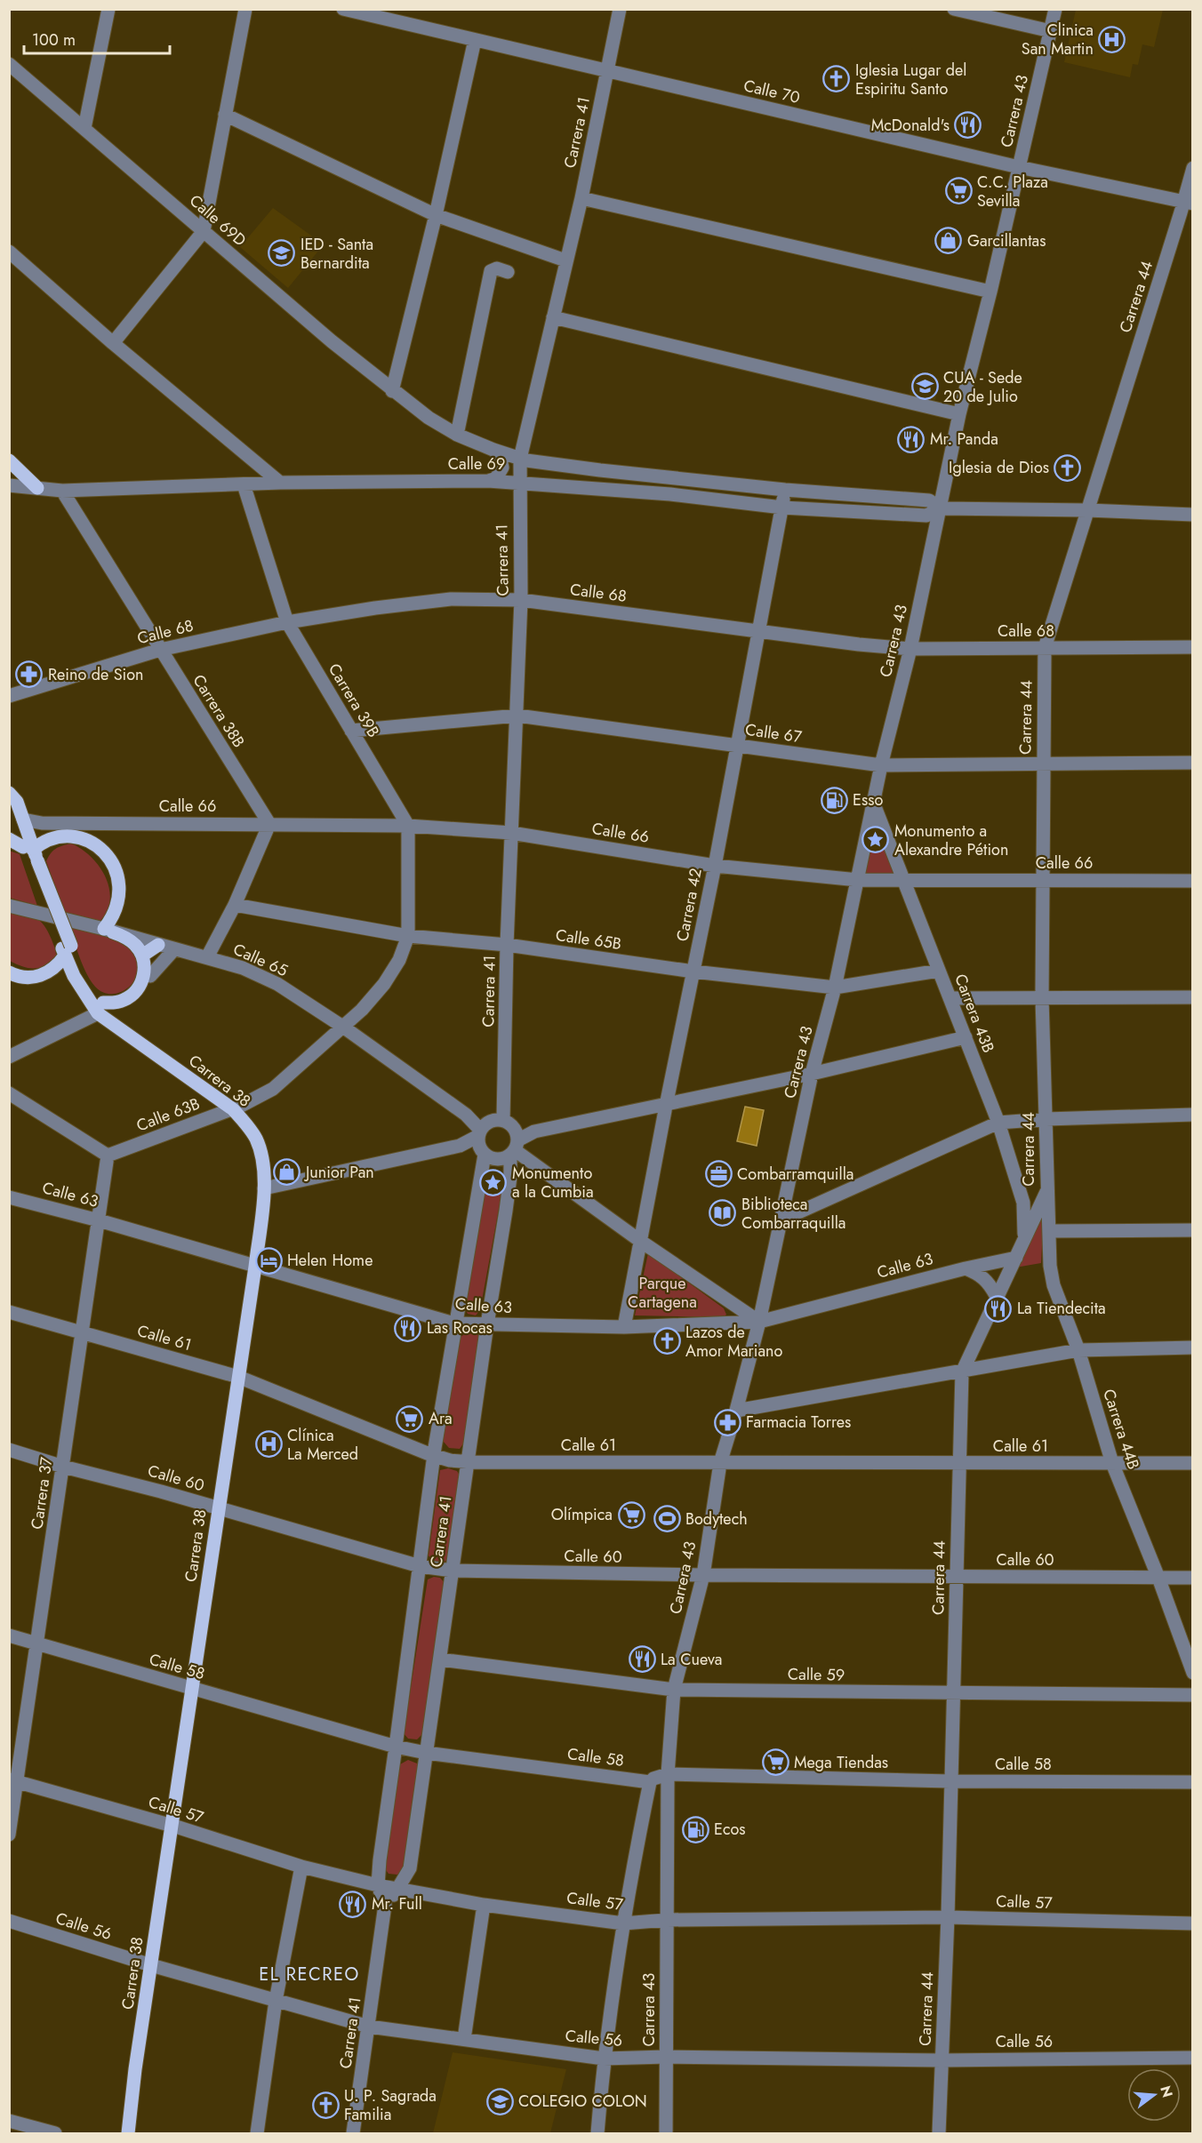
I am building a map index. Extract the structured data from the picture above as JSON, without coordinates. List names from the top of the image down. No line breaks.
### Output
{"streets":{"main road":["Carrera 38"],"street":["Calle 70","Carrera 43","Carrera 41","Calle 69D","Carrera 44","Calle 69","Calle 68","Carrera 39B","Carrera 38B","Calle 67","Calle 66","Carrera 42","Calle 65B","Calle 65","Carrera 43B","Calle 63B","Calle 63","Calle 61","Carrera 44B","Calle 60","Carrera 37","Calle 58","Calle 59","Calle 57","Calle 56"]},"crossings":[["Calle 70","Carrera 43"],["Calle 70","Carrera 41"],["Calle 70","Carrera 44"],["Carrera 43","Calle 69"],["Carrera 43","Calle 68"],["Carrera 43","Calle 67"],["Carrera 43","Calle 66"],["Carrera 43","Calle 65B"],["Carrera 43","Calle 65"],["Carrera 43","Carrera 43B"],["Carrera 43","Calle 63"],["Carrera 43","Calle 61"],["Carrera 43","Calle 60"],["Carrera 43","Calle 58"],["Carrera 43","Calle 59"],["Carrera 43","Calle 57"],["Carrera 43","Calle 56"],["Carrera 41","Calle 69D"],["Carrera 41","Calle 69"],["Carrera 41","Calle 68"],["Carrera 41","Calle 67"],["Carrera 41","Calle 66"],["Carrera 41","Calle 65B"],["Carrera 41","Calle 65"],["Carrera 41","Calle 63"],["Carrera 41","Calle 61"],["Carrera 41","Calle 60"],["Carrera 41","Calle 58"],["Carrera 41","Calle 59"],["Carrera 41","Calle 57"],["Carrera 41","Calle 56"],["Calle 69D","Calle 69"],["Carrera 44","Calle 69"],["Carrera 44","Calle 68"],["Carrera 44","Calle 67"],["Carrera 44","Calle 66"],["Carrera 44","Carrera 43B"],["Carrera 44","Calle 63"],["Carrera 44","Calle 61"],["Carrera 44","Carrera 44B"],["Carrera 44","Calle 60"],["Carrera 44","Calle 58"],["Carrera 44","Calle 59"],["Carrera 44","Calle 57"],["Carrera 44","Calle 56"],["Calle 69","Carrera 39B"],["Calle 69","Carrera 38B"],["Calle 69","Carrera 42"],["Calle 68","Carrera 39B"],["Calle 68","Carrera 38B"],["Calle 68","Carrera 42"],["Carrera 39B","Calle 67"],["Carrera 39B","Calle 66"],["Carrera 38B","Calle 66"],["Calle 67","Carrera 42"],["Calle 66","Carrera 42"],["Calle 66","Carrera 43B"],["Calle 66","Carrera 38"],["Carrera 42","Calle 65B"],["Carrera 42","Calle 65"],["Carrera 42","Calle 63"],["Calle 65B","Carrera 43B"],["Calle 65B","Calle 63B"],["Calle 65","Carrera 43B"],["Calle 65","Calle 63B"],["Carrera 38","Calle 63B"],["Carrera 38","Calle 63"],["Carrera 38","Calle 61"],["Carrera 38","Calle 60"],["Carrera 38","Calle 58"],["Carrera 38","Calle 57"],["Carrera 38","Calle 56"],["Calle 63B","Carrera 37"],["Calle 63","Carrera 37"],["Calle 61","Carrera 44B"],["Calle 61","Carrera 37"],["Carrera 44B","Calle 60"],["Calle 60","Carrera 37"],["Carrera 37","Calle 58"],["Carrera 37","Calle 57"]],"districts":["EL RECREO"],"parks":["Parque Cartagena"],"places":{"hospital":["Clinica San Martin","Clínica La Merced"],"church":["Iglesia Lugar del Espiritu Santo","Iglesia de Dios","Lazos de Amor Mariano","U. P. Sagrada Familia"],"restaurant":["McDonald's","Mr. Panda","La Tiendecita","Las Rocas","La Cueva","Mr. Full"],"supermarket":["C.C. Plaza Sevilla","Ara","Olímpica","Mega Tiendas"],"shop":["Garcillantas","Junior Pan"],"school or university":["IED - Santa Bernardita","CUA - Sede 20 de Julio","COLEGIO COLON"],"pharmacy":["Reino de Sion","Farmacia Torres"],"fuel station":["Esso","Ecos"],"place":["Monumento a Alexandre Pétion","Monumento a la Cumbia"],"office":["Combarramquilla"],"library":["Biblioteca Combarraquilla"],"hotel":["Helen Home"],"sports":["Bodytech"]},"scale_bar":"100 m","north":"right"}
